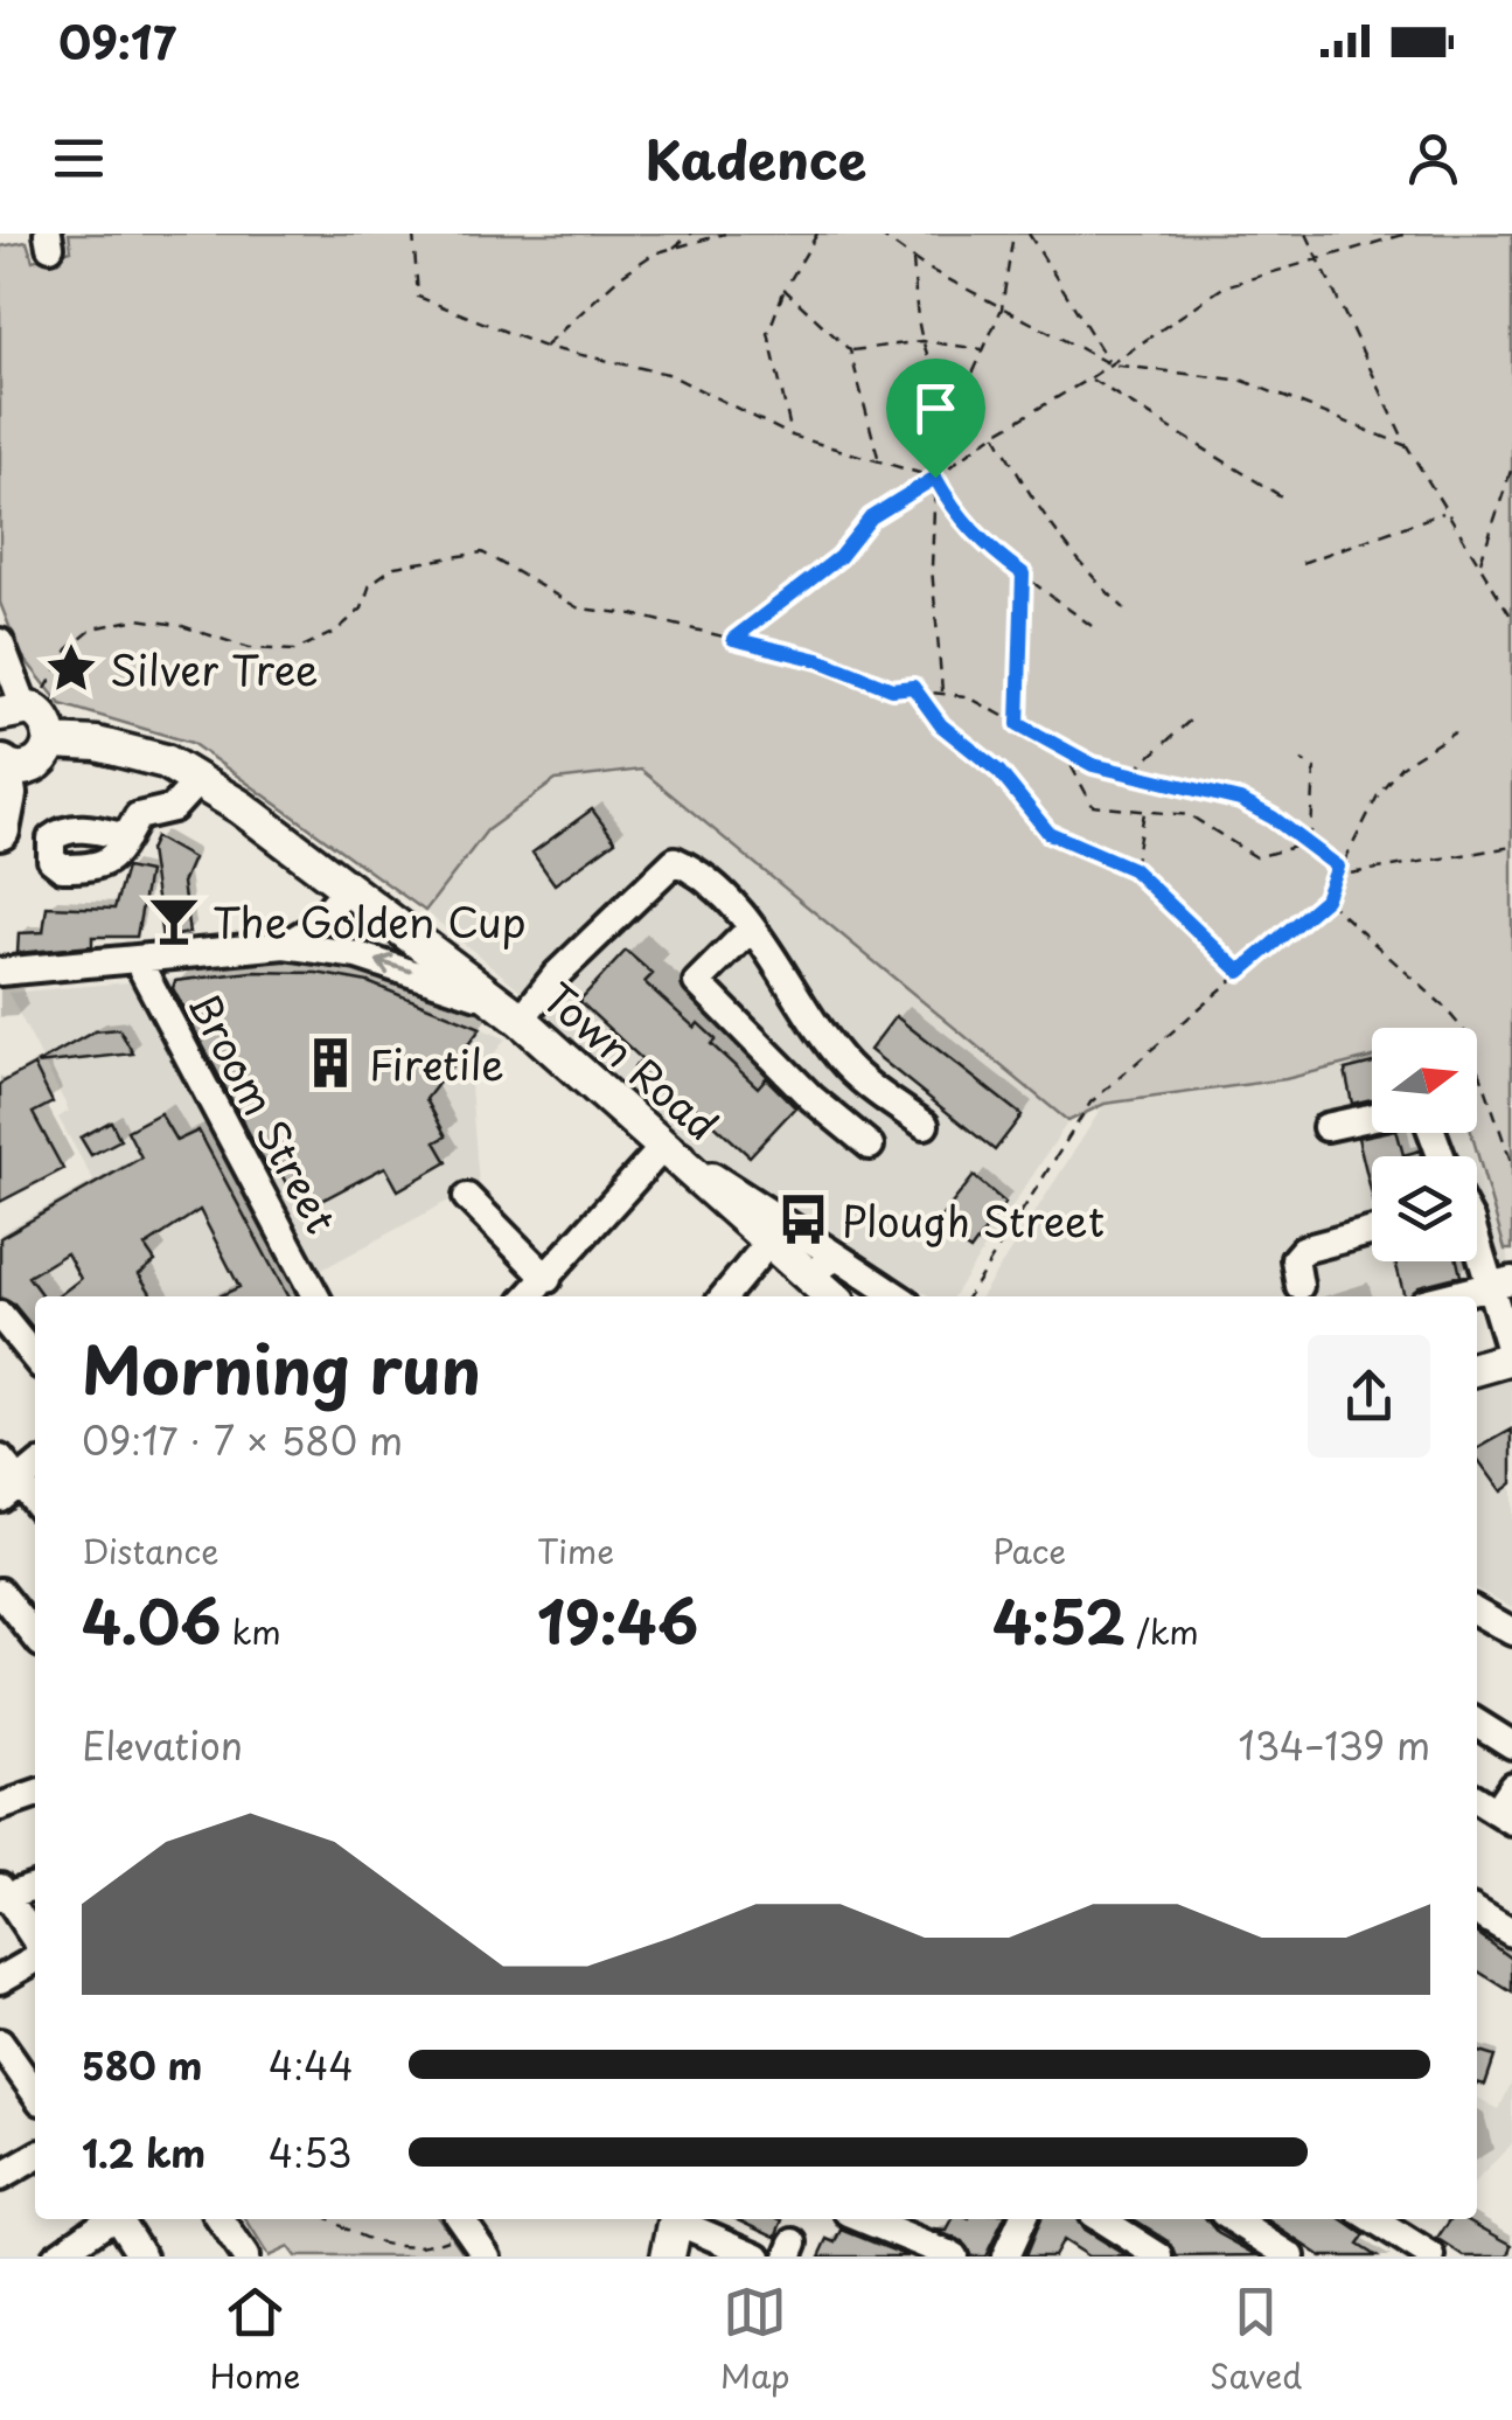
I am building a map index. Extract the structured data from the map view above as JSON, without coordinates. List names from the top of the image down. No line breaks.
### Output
{"streets":{"main road":["Town Road"],"street":["Broom Street"]},"places":{"place":["Silver Tree"],"bar":["The Golden Cup"],"building":["Firetile"],"bus stop":["Plough Street"]},"north":"right","page":{"status":"09:17","header":"Kadence","heading":["Morning run","09:17 · 7 × 580 m"],"stats":[["Distance","4.06 km"],["Time","19:46"],["Pace","4:52 /km"]],"chart":["Elevation","134–139 m"],"list":[{"name":"580 m","note":"4:44"},{"name":"1.2 km","note":"4:53"}],"tabs":["Home","Map","Saved"]}}
